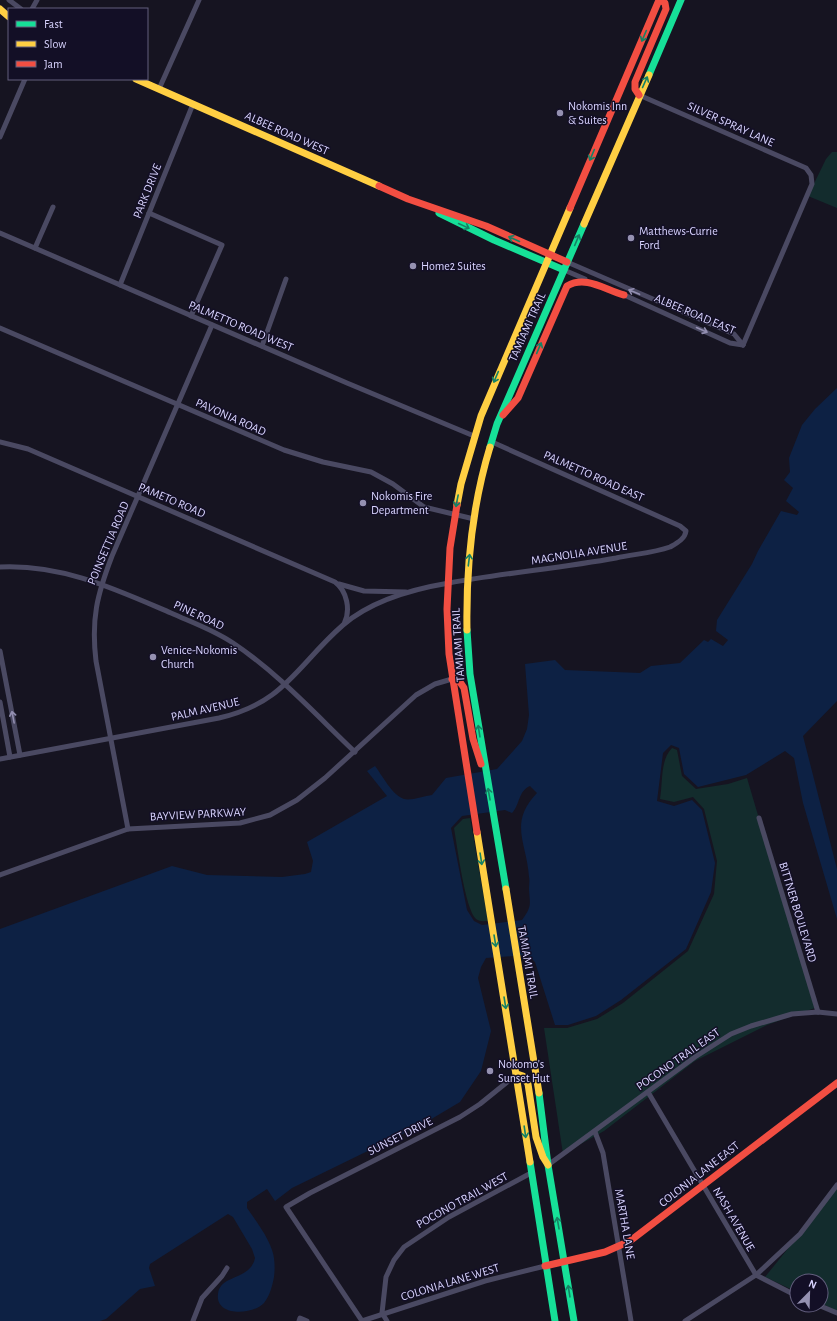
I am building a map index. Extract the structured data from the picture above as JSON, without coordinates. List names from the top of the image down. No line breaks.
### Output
{"streets":{"main road":["ALBEE ROAD WEST","ALBEE ROAD EAST","TAMIAMI TRAIL","COLONIA LANE EAST"],"street":["SILVER SPRAY LANE","PARK DRIVE","PALMETTO ROAD WEST","PAVONIA ROAD","PALMETTO ROAD EAST","PAMETO ROAD","POINSETTIA ROAD","MAGNOLIA AVENUE","PINE ROAD","PALM AVENUE","BAYVIEW PARKWAY","BITTNER BOULEVARD","POCONO TRAIL EAST","SUNSET DRIVE","POCONO TRAIL WEST","NASH AVENUE","MARTHA LANE","COLONIA LANE WEST"]},"crossings":[["SILVER SPRAY LANE","ALBEE ROAD EAST"],["SILVER SPRAY LANE","TAMIAMI TRAIL"],["ALBEE ROAD WEST","PARK DRIVE"],["ALBEE ROAD WEST","ALBEE ROAD EAST"],["ALBEE ROAD WEST","TAMIAMI TRAIL"],["PARK DRIVE","PALMETTO ROAD WEST"],["ALBEE ROAD EAST","TAMIAMI TRAIL"],["PALMETTO ROAD WEST","TAMIAMI TRAIL"],["PALMETTO ROAD WEST","POINSETTIA ROAD"],["TAMIAMI TRAIL","PAVONIA ROAD"],["TAMIAMI TRAIL","PALMETTO ROAD EAST"],["TAMIAMI TRAIL","MAGNOLIA AVENUE"],["TAMIAMI TRAIL","PALM AVENUE"],["TAMIAMI TRAIL","BAYVIEW PARKWAY"],["TAMIAMI TRAIL","POCONO TRAIL EAST"],["TAMIAMI TRAIL","SUNSET DRIVE"],["TAMIAMI TRAIL","COLONIA LANE EAST"],["TAMIAMI TRAIL","POCONO TRAIL WEST"],["TAMIAMI TRAIL","COLONIA LANE WEST"],["PAVONIA ROAD","POINSETTIA ROAD"],["PALMETTO ROAD EAST","MAGNOLIA AVENUE"],["PAMETO ROAD","POINSETTIA ROAD"],["PAMETO ROAD","PALM AVENUE"],["POINSETTIA ROAD","PINE ROAD"],["POINSETTIA ROAD","PALM AVENUE"],["POINSETTIA ROAD","BAYVIEW PARKWAY"],["MAGNOLIA AVENUE","PALM AVENUE"],["PINE ROAD","PALM AVENUE"],["PINE ROAD","BAYVIEW PARKWAY"],["BITTNER BOULEVARD","POCONO TRAIL EAST"],["POCONO TRAIL EAST","NASH AVENUE"],["POCONO TRAIL EAST","MARTHA LANE"],["SUNSET DRIVE","COLONIA LANE WEST"],["COLONIA LANE EAST","NASH AVENUE"],["COLONIA LANE EAST","MARTHA LANE"],["COLONIA LANE EAST","COLONIA LANE WEST"],["POCONO TRAIL WEST","COLONIA LANE WEST"]],"places":["Nokomis Inn & Suites","Matthews-Currie Ford","Home2 Suites","Nokomis Fire Department","Venice-Nokomis Church","Nokomo’s Sunset Hut"],"legend":["Fast","Slow","Jam"],"north":"top right"}
